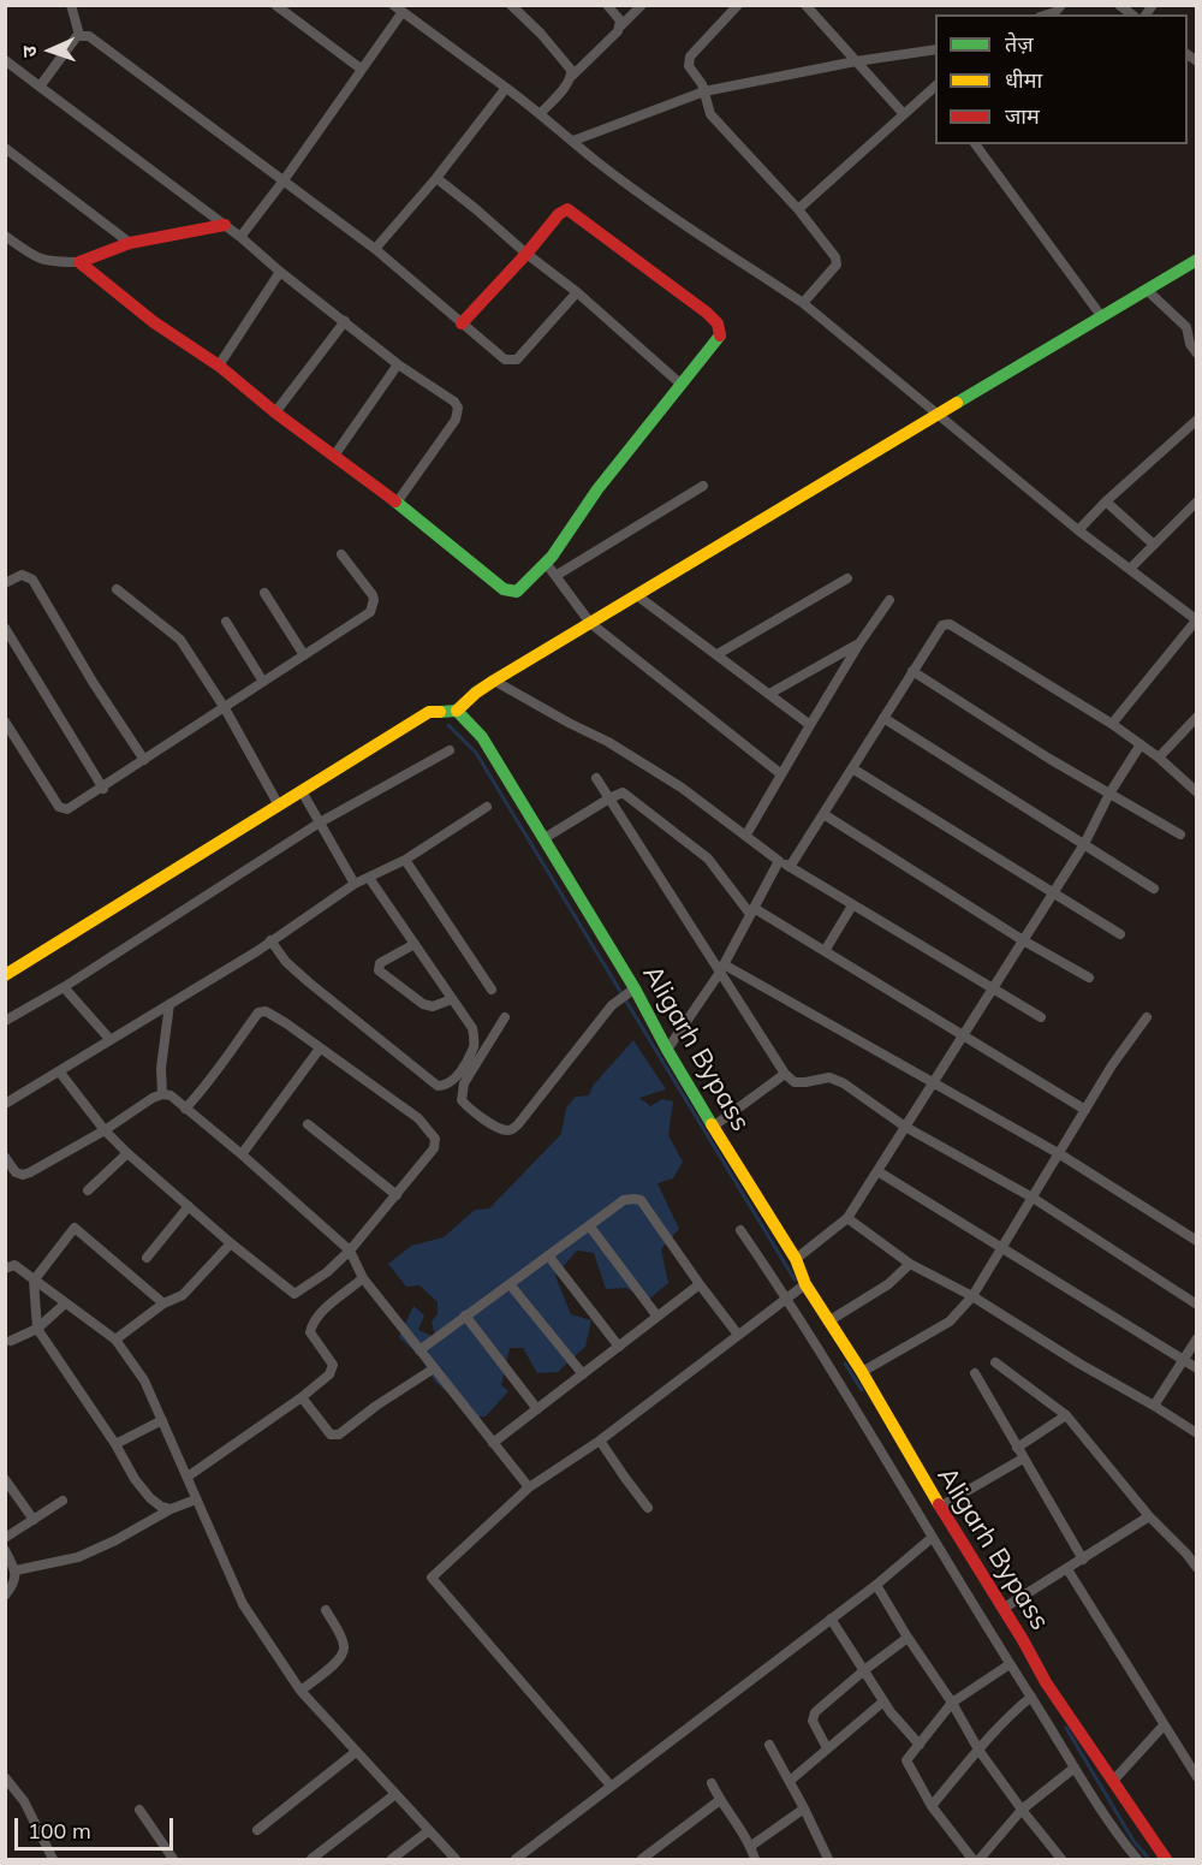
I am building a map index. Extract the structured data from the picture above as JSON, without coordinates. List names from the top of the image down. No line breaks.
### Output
{"streets":{"main road":["Aligarh Bypass"]},"legend":["तेज़","धीमा","जाम"],"scale_bar":"100 m","north":"left"}
